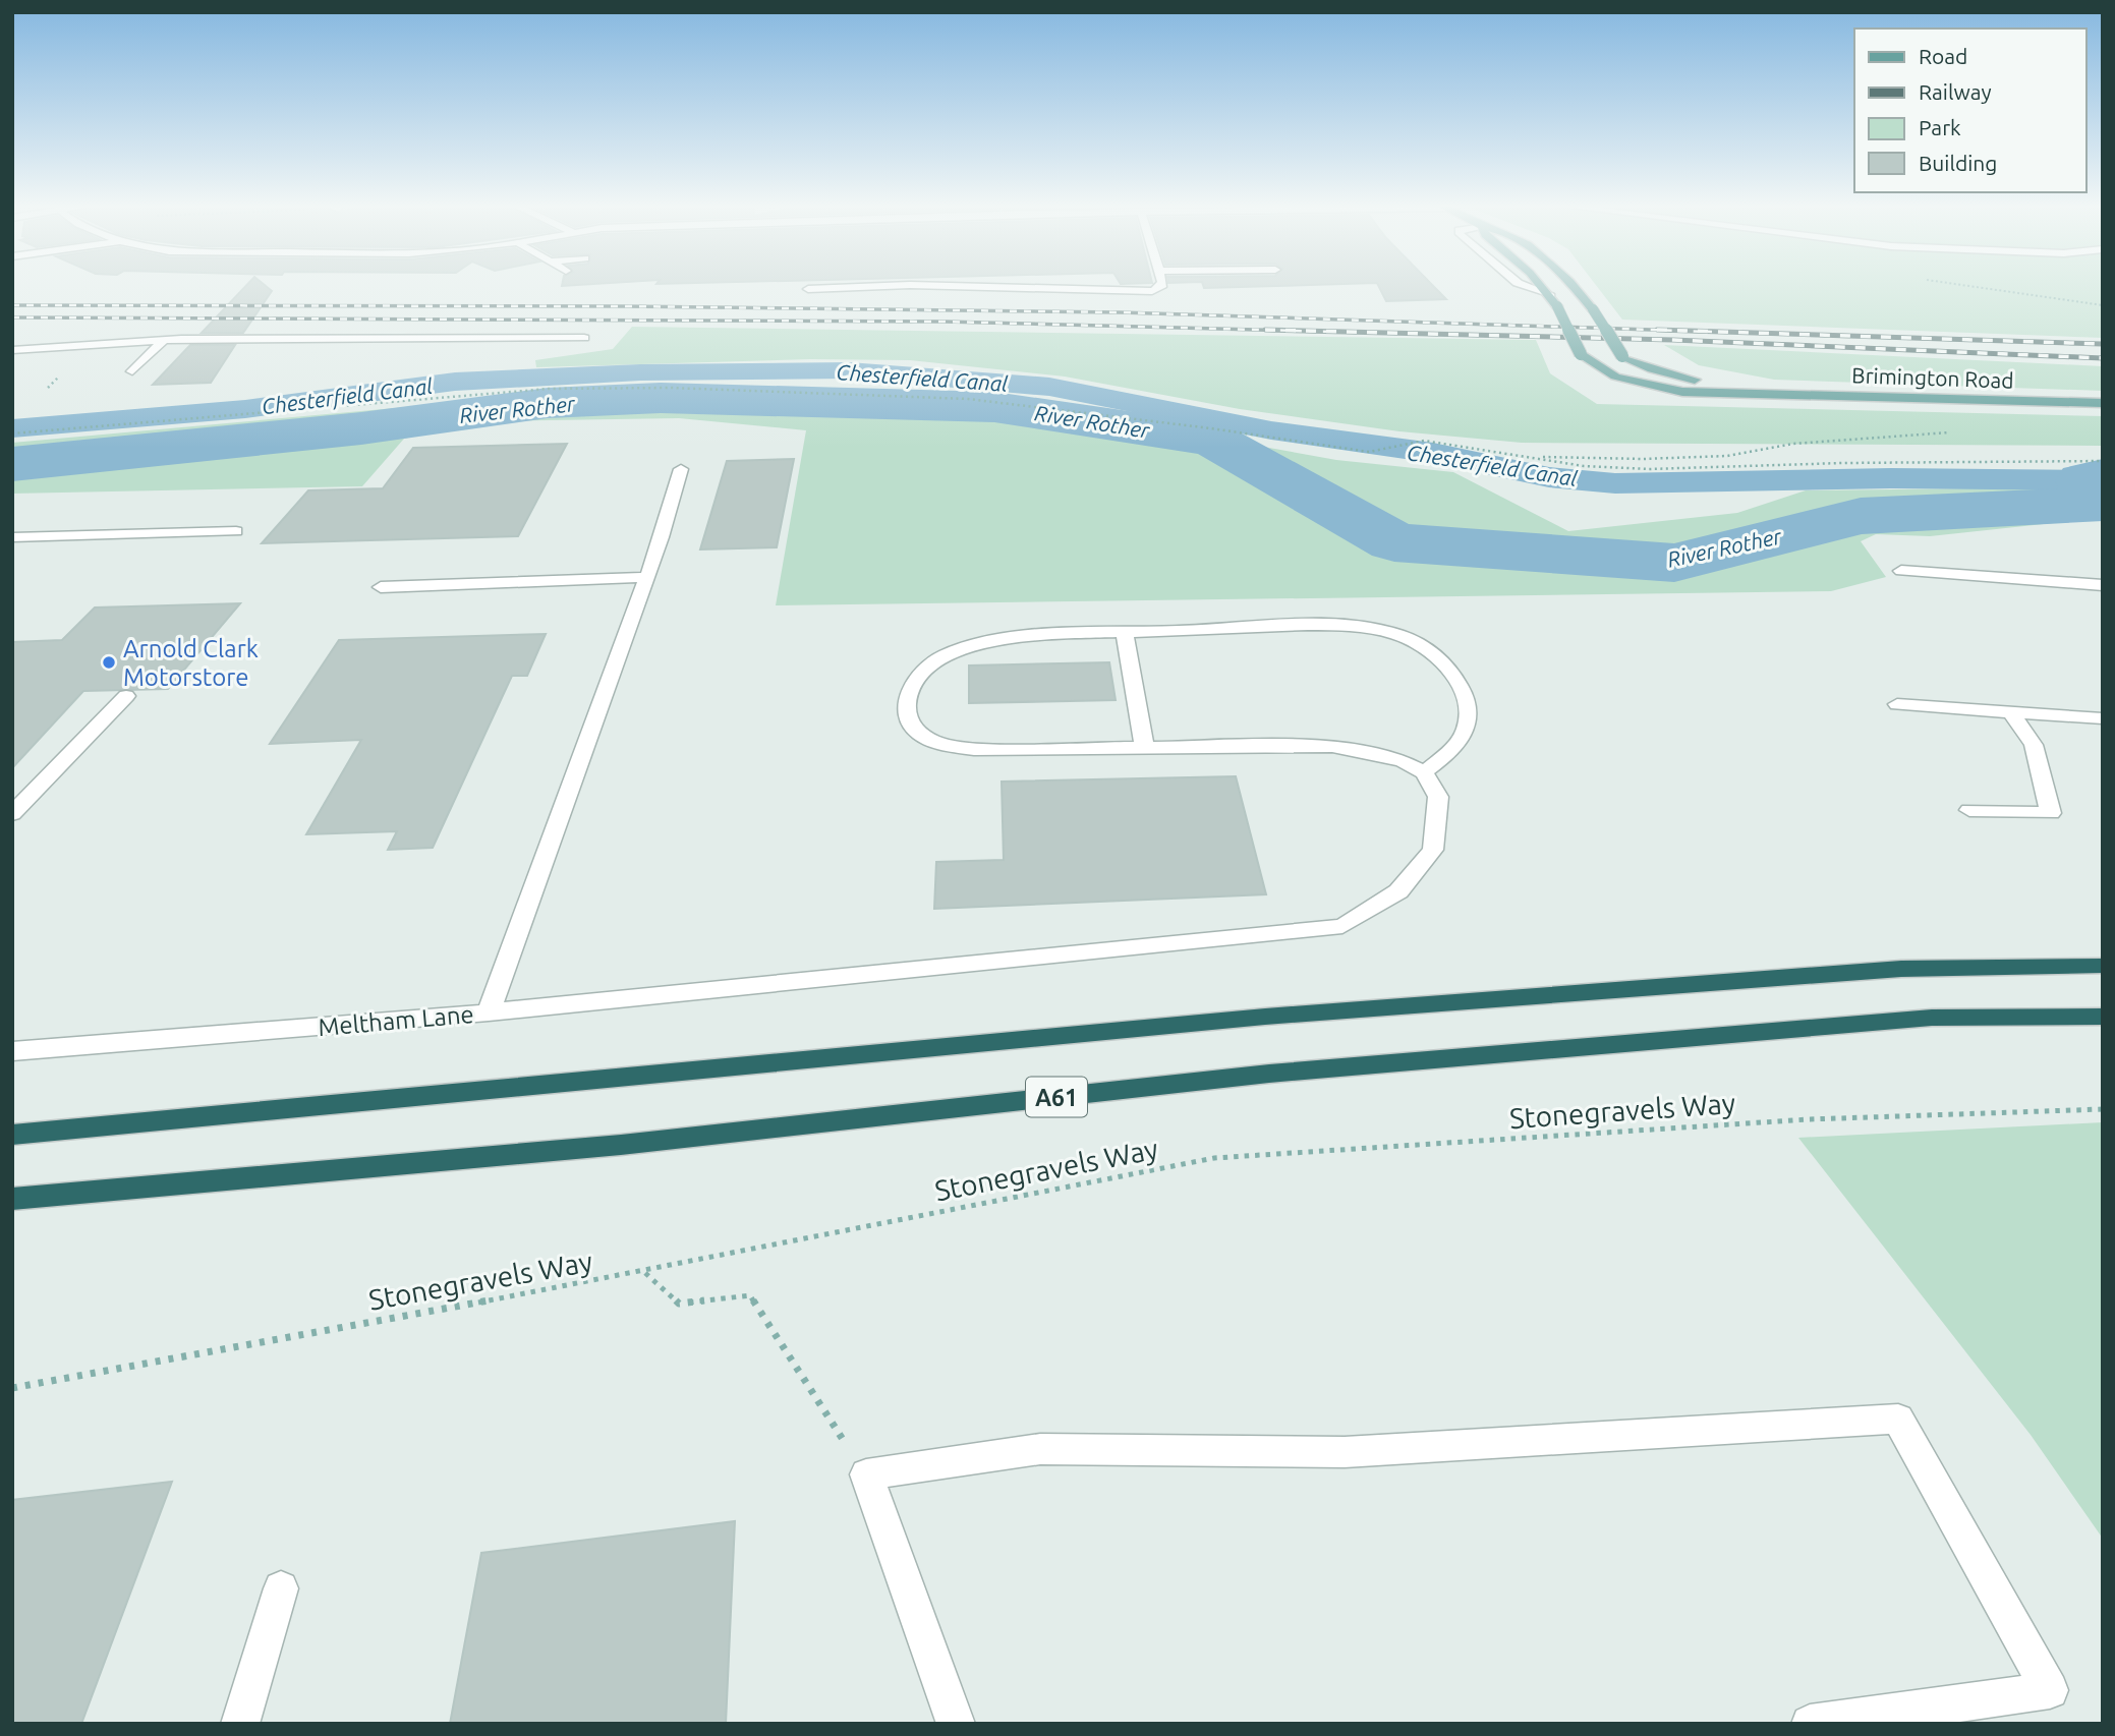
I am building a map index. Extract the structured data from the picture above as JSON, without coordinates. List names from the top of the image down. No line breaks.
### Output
{"streets":{"highway":["A61"],"main road":["Brimington Road"],"street":["Meltham Lane"],"path":["Stonegravels Way"]},"water":["Chesterfield Canal","River Rother"],"places":["Arnold Clark Motorstore"],"legend":["Road","Railway","Park","Building"]}
